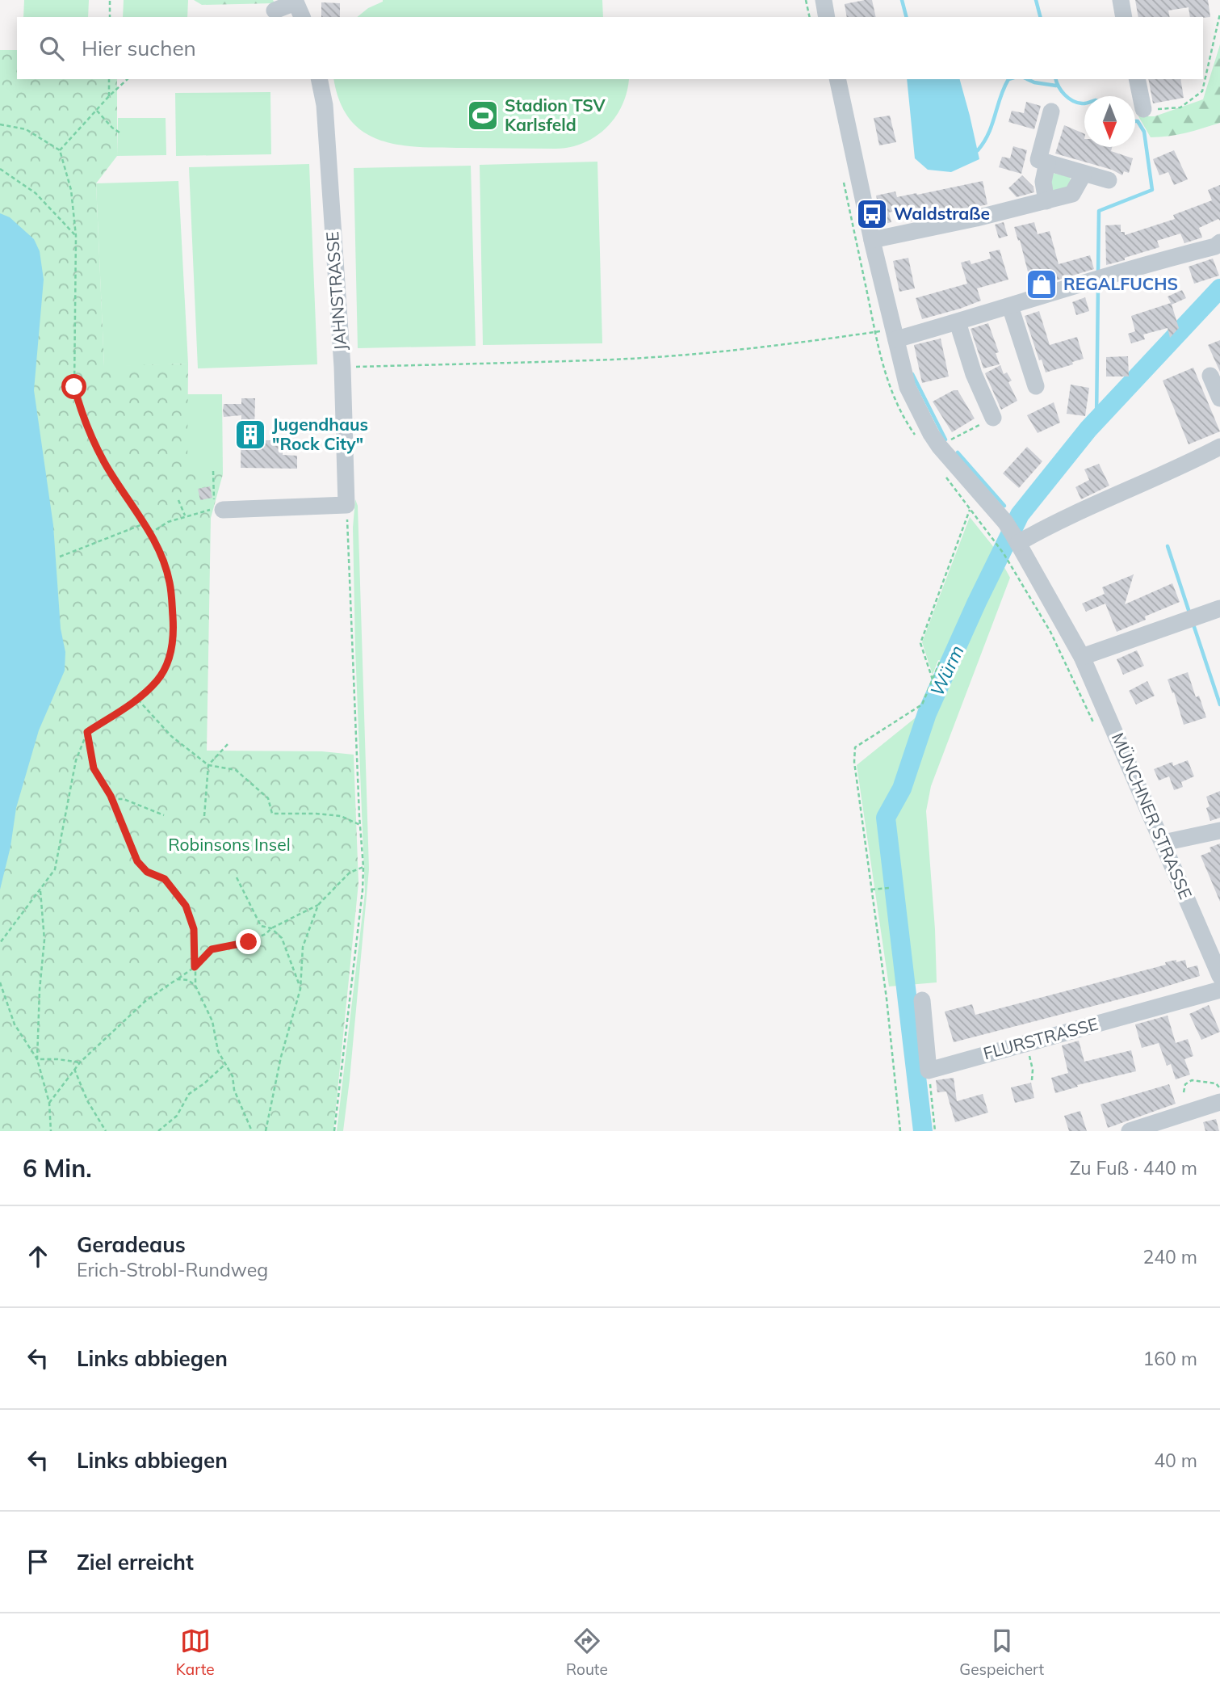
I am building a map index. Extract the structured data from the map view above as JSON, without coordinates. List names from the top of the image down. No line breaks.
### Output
{"streets":{"street":["JAHNSTRASSE","MÜNCHNER STRASSE","FLURSTRASSE"]},"water":["Würm"],"parks":["Robinsons Insel"],"places":{"sports":["Stadion TSV Karlsfeld"],"bus stop":["Waldstraße"],"shop":["REGALFUCHS"],"building":["Jugendhaus \"Rock City\""]},"north":"bottom","page":{"search":"Hier suchen","heading":["6 Min.","Zu Fuß · 440 m"],"list":[["Geradeaus","Erich-Strobl-Rundweg","240 m"],["Links abbiegen","160 m"],["Links abbiegen","40 m"],"Ziel erreicht"],"nav":["Karte","Route","Gespeichert"]}}
